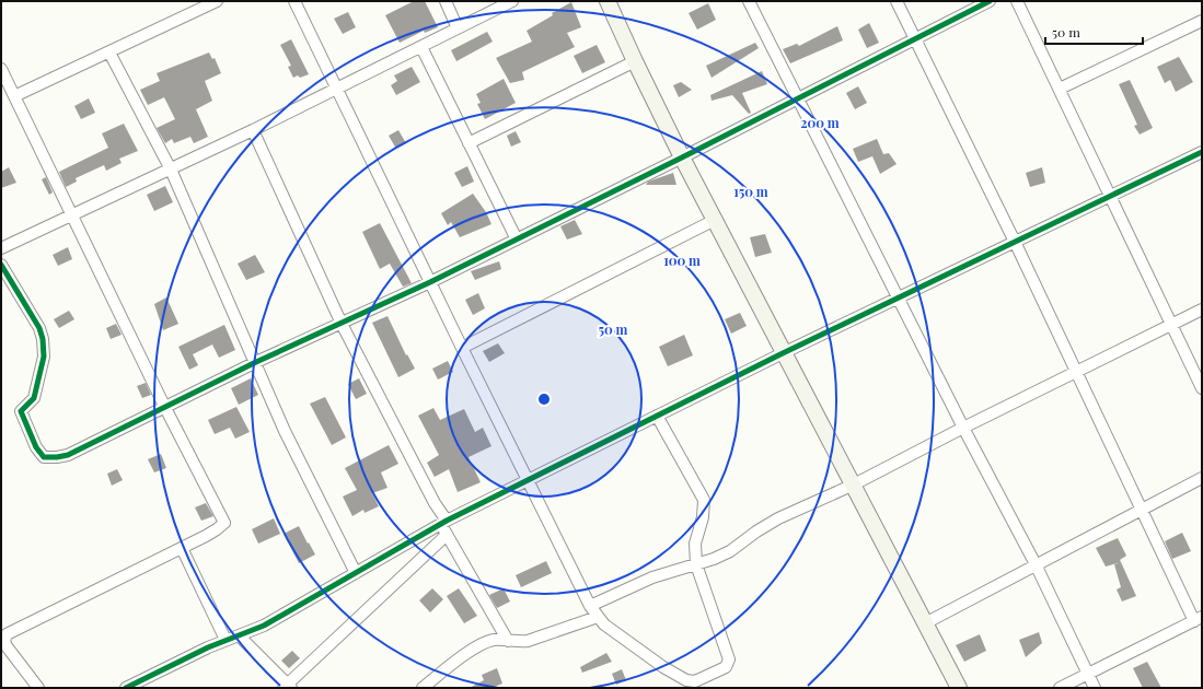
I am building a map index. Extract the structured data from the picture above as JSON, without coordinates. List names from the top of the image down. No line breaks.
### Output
{"scale_bar":"50 m","rings":["200 m","150 m","100 m","50 m"]}
